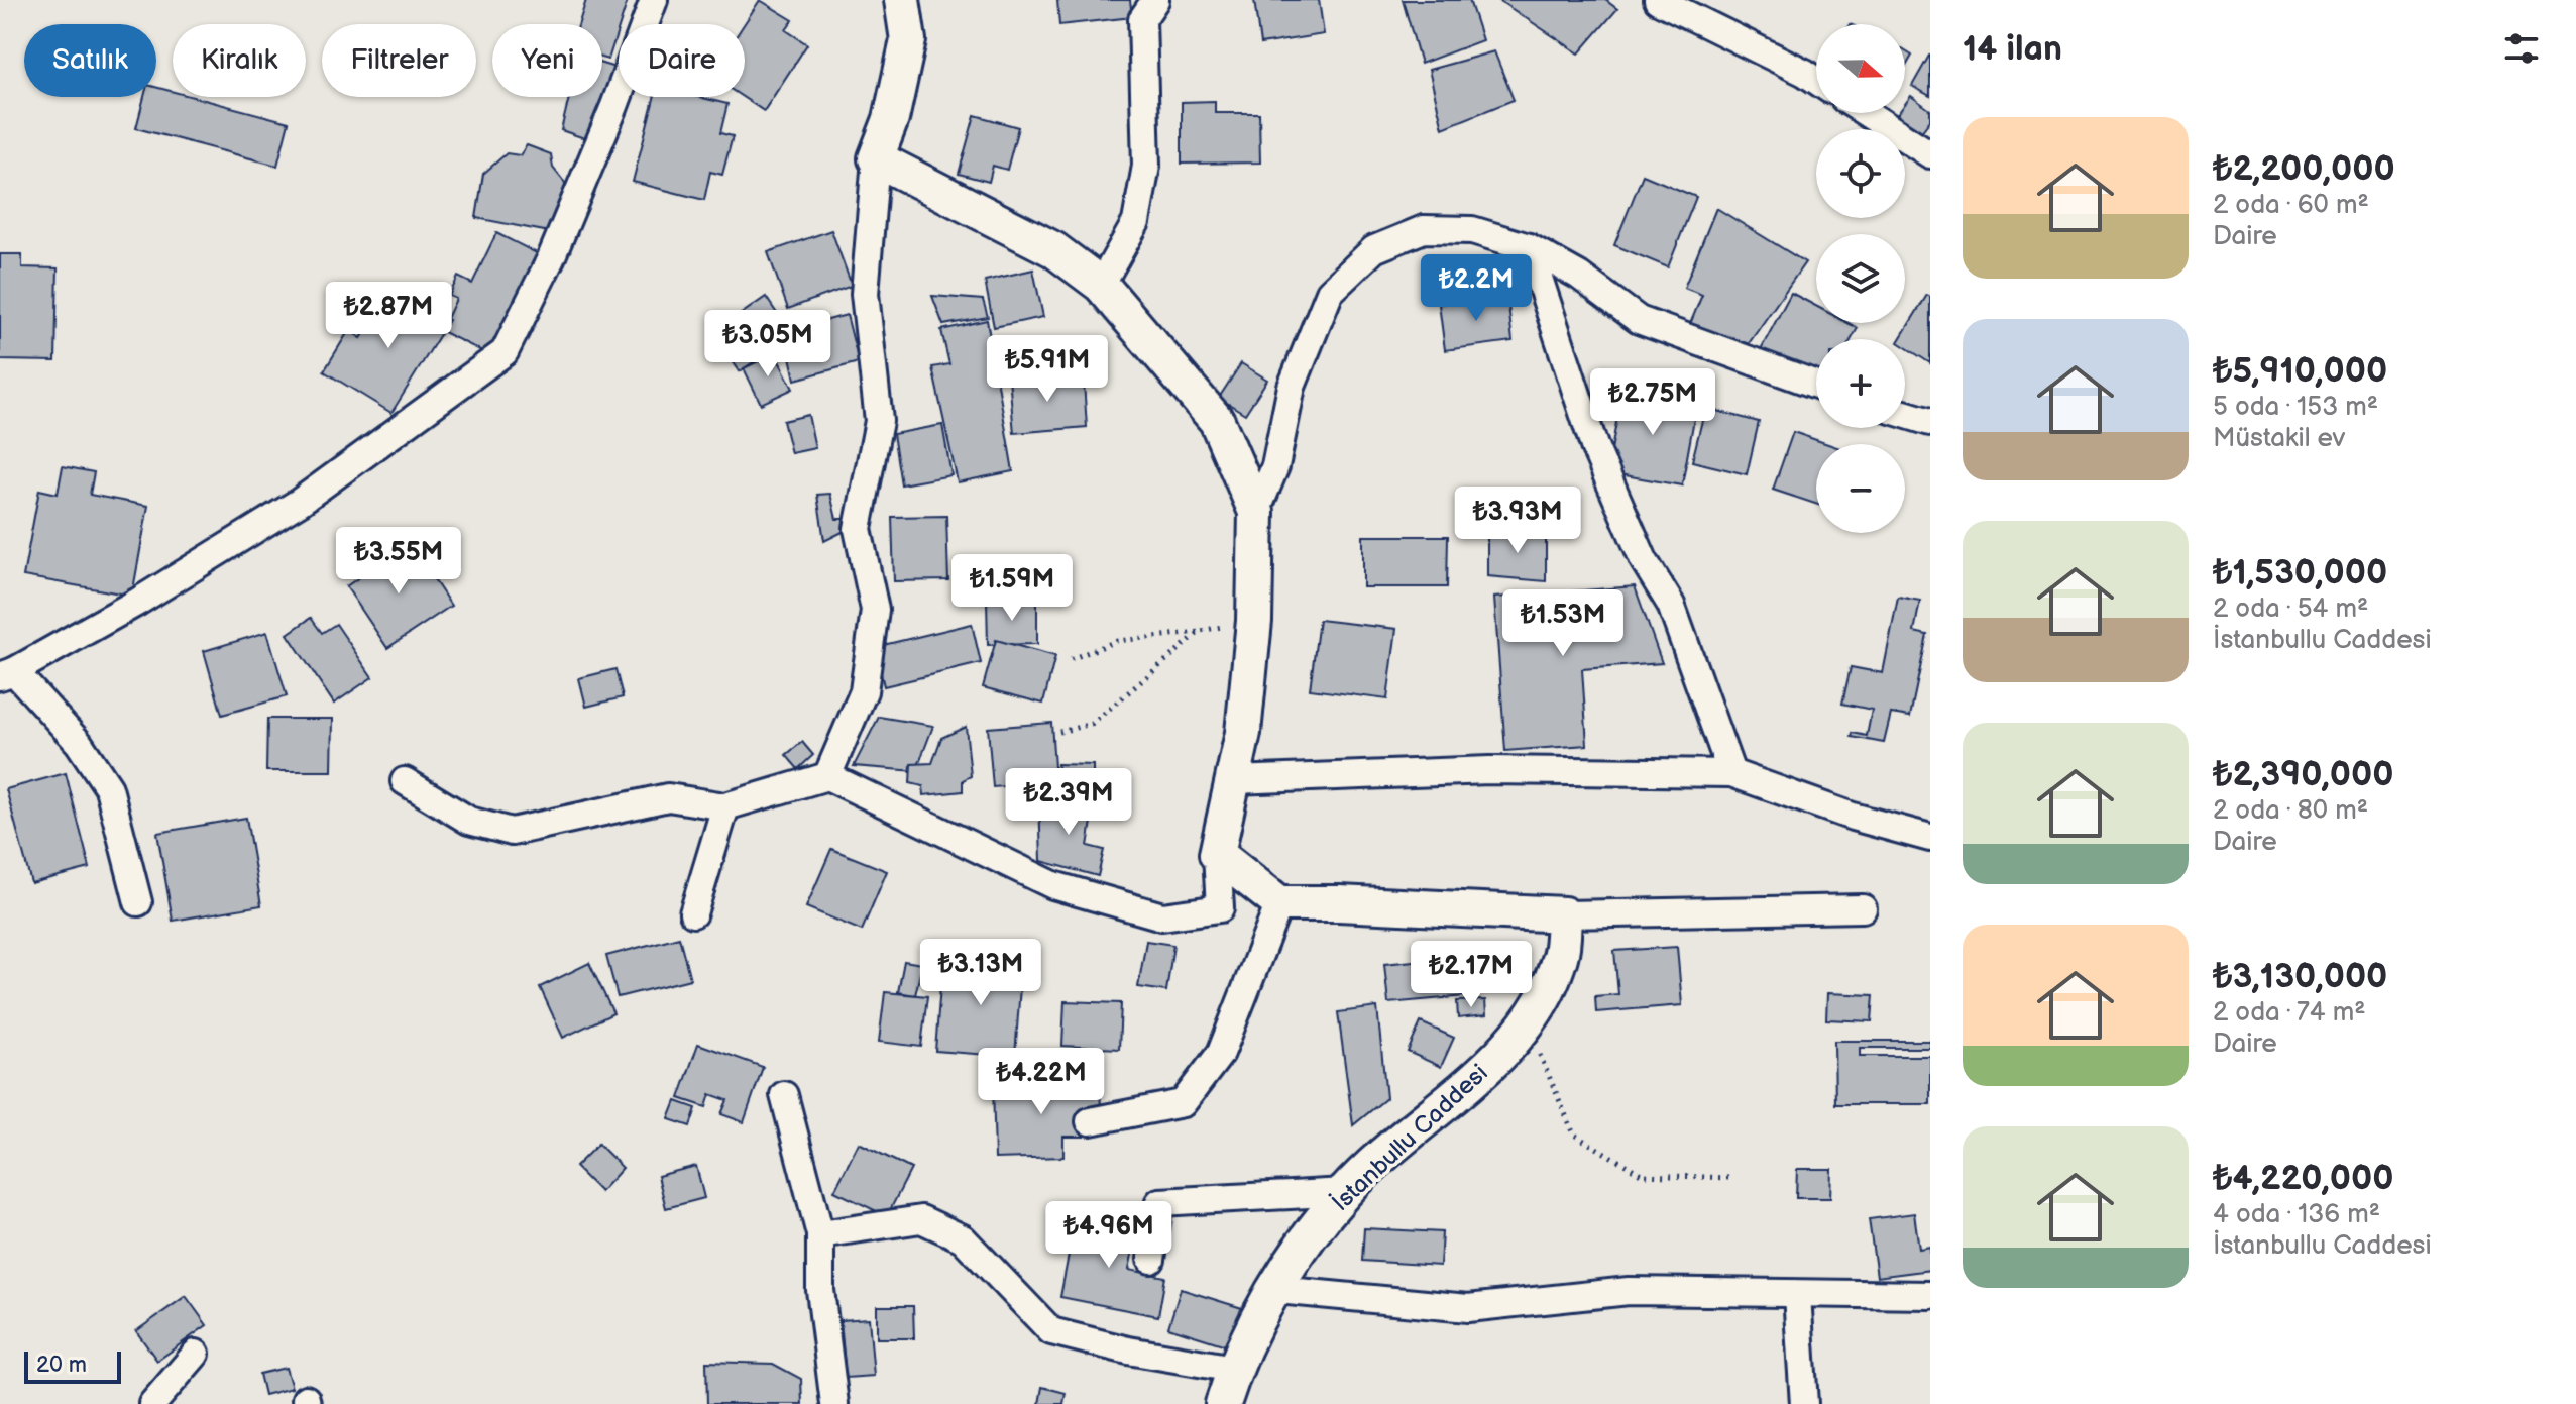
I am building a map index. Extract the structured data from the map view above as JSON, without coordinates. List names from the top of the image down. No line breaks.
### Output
{"streets":{"street":["İstanbullu Caddesi"]},"scale_bar":"20 m","north":"right","page":{"heading":"14 ilan","map_buttons":["+","−"],"chip":["Satılık","Kiralık","Filtreler","Yeni","Daire"],"list":[{"name":"₺2,200,000","note":"2 oda · 60 m² · Daire"},{"name":"₺5,910,000","note":"5 oda · 153 m² · Müstakil ev"},{"name":"₺1,530,000","note":"2 oda · 54 m² · İstanbullu Caddesi"},{"name":"₺2,390,000","note":"2 oda · 80 m² · Daire"},{"name":"₺3,130,000","note":"2 oda · 74 m² · Daire"},{"name":"₺4,220,000","note":"4 oda · 136 m² · İstanbullu Caddesi"}],"price":["₺2.2M","₺2.87M","₺3.05M","₺5.91M","₺2.75M","₺3.93M","₺3.55M","₺1.59M","₺1.53M","₺2.39M","₺3.13M","₺2.17M","₺4.22M","₺4.96M"],"scale":"20 m"}}
